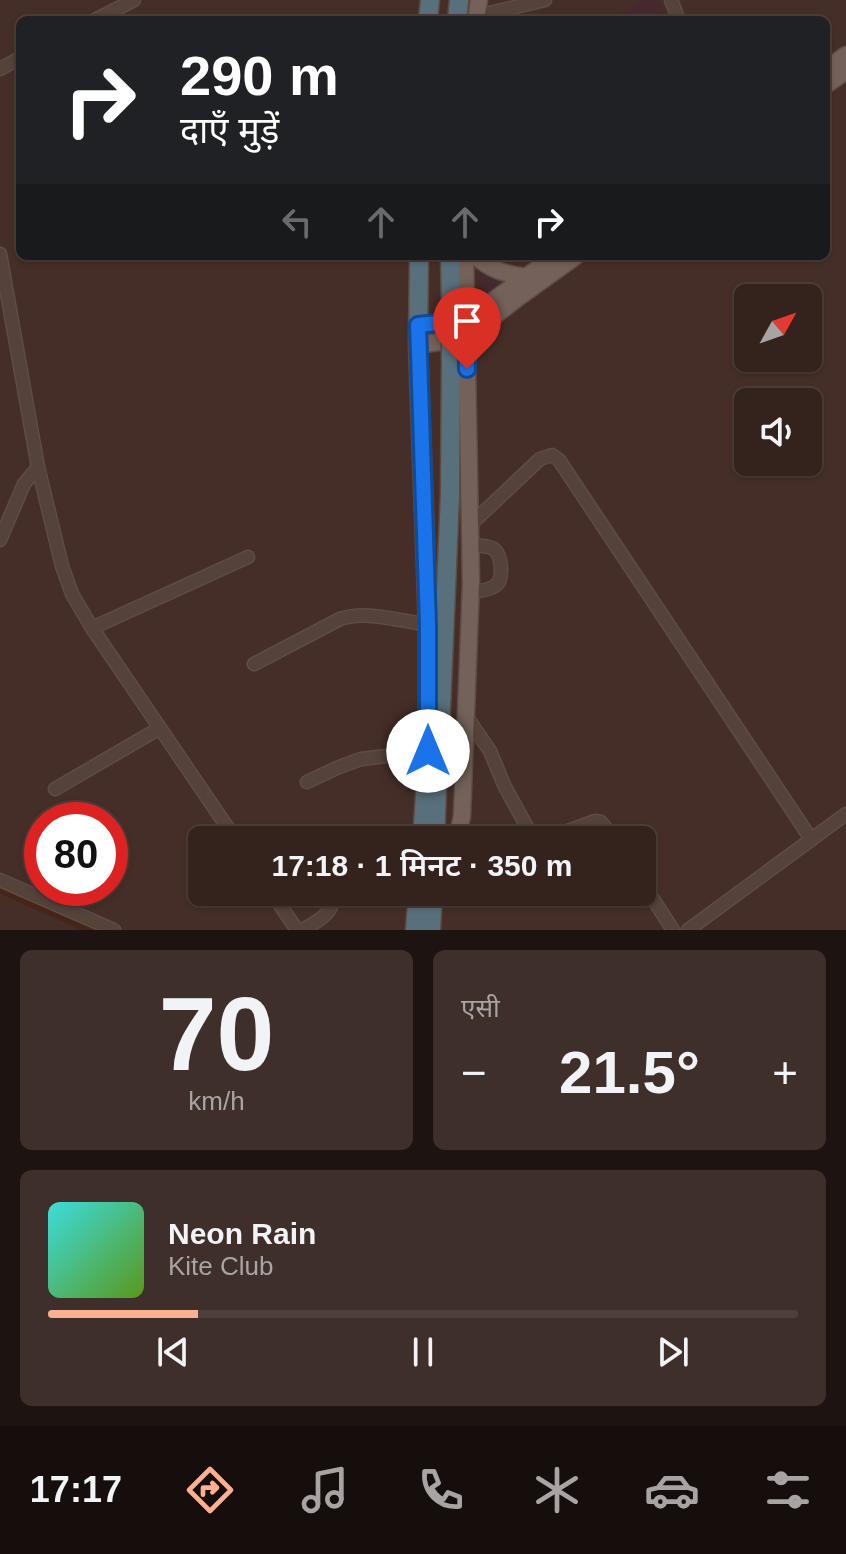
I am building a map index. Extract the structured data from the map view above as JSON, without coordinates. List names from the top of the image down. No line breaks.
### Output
{"north":"top right","page":{"turn":["290 m","दाएँ मुड़ें"],"limit":"80","trip":"17:18 · 1 मिनट · 350 m","tile":[["70","km/h"],"एसी"],"heat":["−","21.5°","+"],"song":["Neon Rain","Kite Club"],"tabs":"17:17"}}
